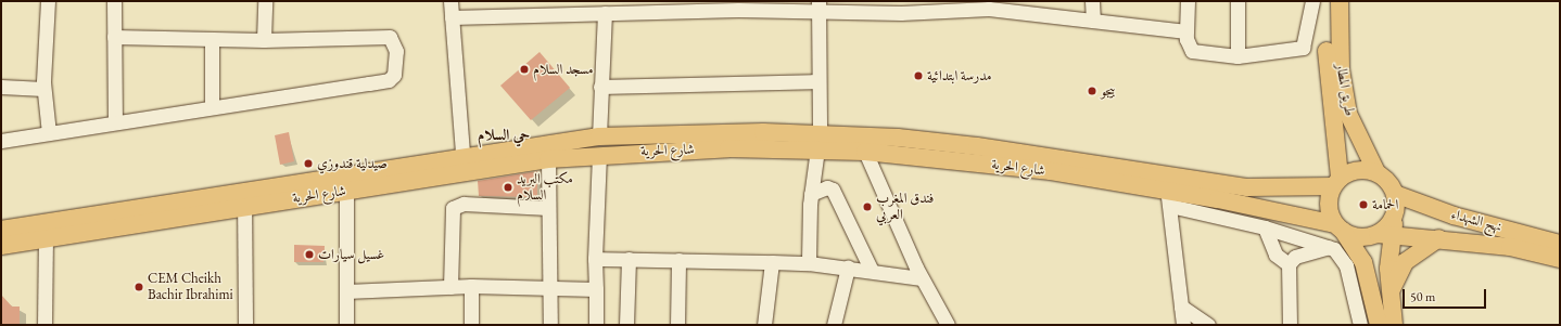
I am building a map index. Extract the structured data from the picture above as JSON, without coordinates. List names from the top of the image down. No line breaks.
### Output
{"streets":{"main road":["طريق المطار","شارع الحرية","نهج الشهداء"]},"crossings":[["طريق المطار","شارع الحرية"],["طريق المطار","نهج الشهداء"],["شارع الحرية","نهج الشهداء"]],"districts":["حي السلام"],"places":["مسجد السلام","مدرسة ابتدائية","بيجو","صيدلية قندوزي","مكتب البريد السلام","الحمامة","فندق المغرب العربي","غسيل سيارات","CEM Cheikh Bachir Ibrahimi"],"scale_bar":"50 m"}
